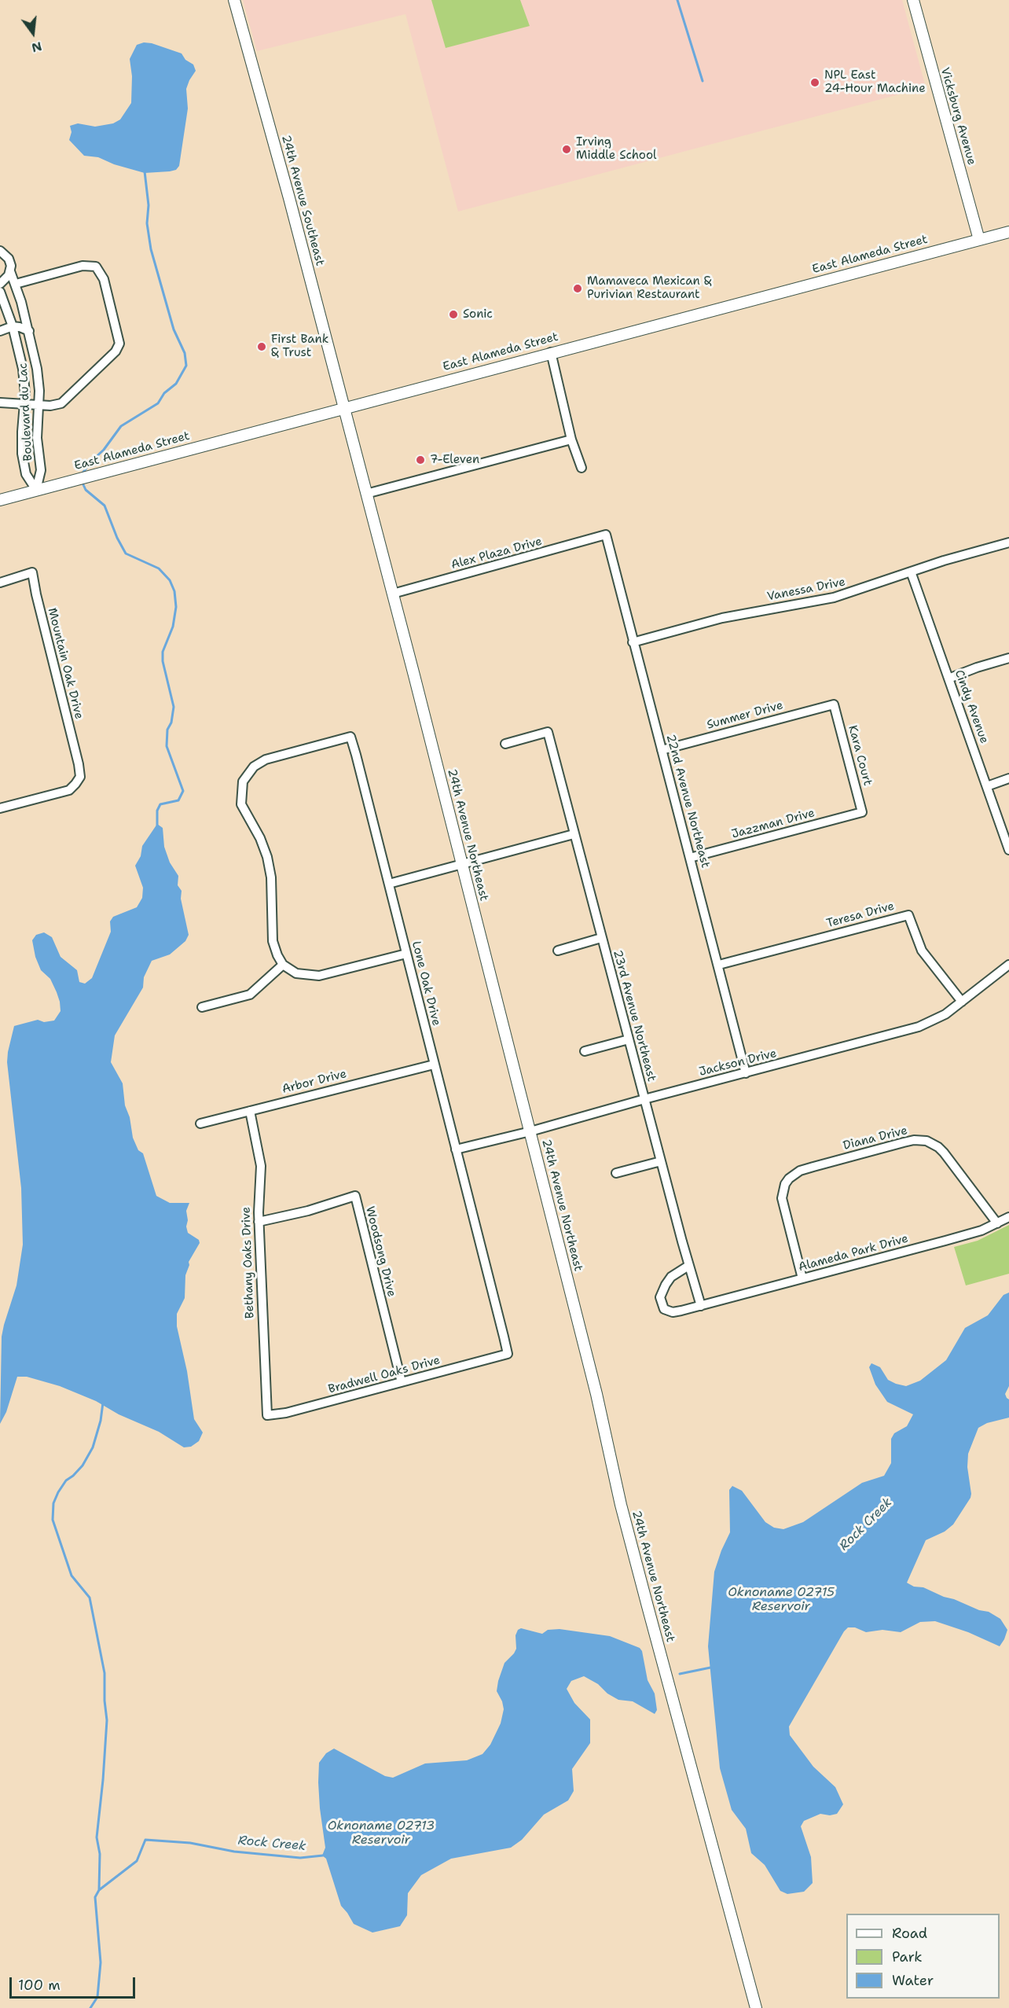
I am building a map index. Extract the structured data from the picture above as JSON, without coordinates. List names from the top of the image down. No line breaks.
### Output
{"streets":{"street":["Vicksburg Avenue","24th Avenue Southeast","East Alameda Street","Boulevard du Lac","Alex Plaza Drive","Vanessa Drive","Mountain Oak Drive","Cindy Avenue","Summer Drive","Kara Court","22nd Avenue Northeast","Jazzman Drive","24th Avenue Northeast","Teresa Drive","Lone Oak Drive","23rd Avenue Northeast","Jackson Drive","Arbor Drive","Diana Drive","Woodsong Drive","Alameda Park Drive","Bethany Oaks Drive","Bradwell Oaks Drive"]},"crossings":[["Vicksburg Avenue","East Alameda Street"],["24th Avenue Southeast","East Alameda Street"],["24th Avenue Southeast","24th Avenue Northeast"],["East Alameda Street","Boulevard du Lac"],["East Alameda Street","24th Avenue Northeast"],["Alex Plaza Drive","22nd Avenue Northeast"],["Alex Plaza Drive","24th Avenue Northeast"],["Vanessa Drive","Cindy Avenue"],["Vanessa Drive","22nd Avenue Northeast"],["Summer Drive","Kara Court"],["Summer Drive","22nd Avenue Northeast"],["Kara Court","Jazzman Drive"],["22nd Avenue Northeast","Jazzman Drive"],["22nd Avenue Northeast","Teresa Drive"],["22nd Avenue Northeast","Jackson Drive"],["24th Avenue Northeast","Jackson Drive"],["Teresa Drive","Jackson Drive"],["Lone Oak Drive","Jackson Drive"],["Lone Oak Drive","Arbor Drive"],["Lone Oak Drive","Bradwell Oaks Drive"],["23rd Avenue Northeast","Jackson Drive"],["23rd Avenue Northeast","Alameda Park Drive"],["Arbor Drive","Bethany Oaks Drive"],["Diana Drive","Alameda Park Drive"],["Woodsong Drive","Bethany Oaks Drive"],["Woodsong Drive","Bradwell Oaks Drive"],["Bethany Oaks Drive","Bradwell Oaks Drive"]],"water":["Rock Creek","Oknoname 02715 Reservoir","Oknoname 02713 Reservoir"],"places":["NPL East 24-Hour Machine","Irving Middle School","Mamaveca Mexican & Purivian Restaurant","Sonic","First Bank & Trust","7-Eleven"],"legend":["Road","Park","Water"],"scale_bar":"100 m","north":"bottom"}
